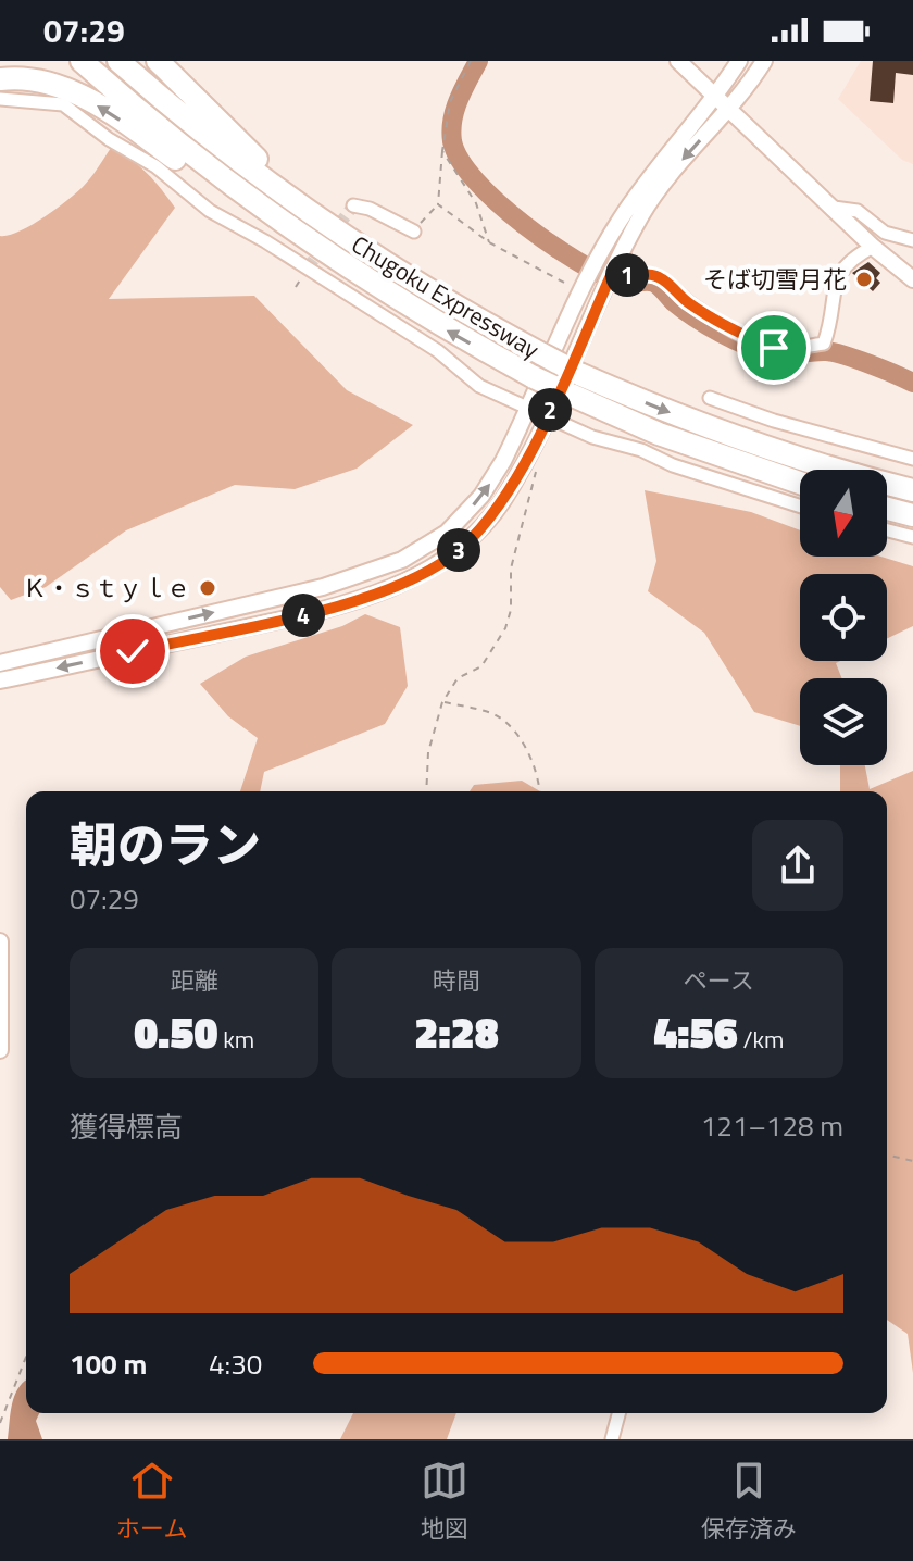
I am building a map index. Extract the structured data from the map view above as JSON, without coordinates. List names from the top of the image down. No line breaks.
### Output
{"streets":{"highway":["Chugoku Expressway"]},"places":["そば切雪月花","Ｋ・ｓｔｙｌｅ"],"north":"bottom","page":{"status":"07:29","pins":["1","2","3","4"],"heading":["朝のラン","07:29"],"stats":[["距離","0.50 km"],["時間","2:28"],["ペース","4:56 /km"]],"chart":["獲得標高","121–128 m"],"list":[{"name":"100 m","note":"4:30"}],"tabs":["ホーム","地図","保存済み"]}}
